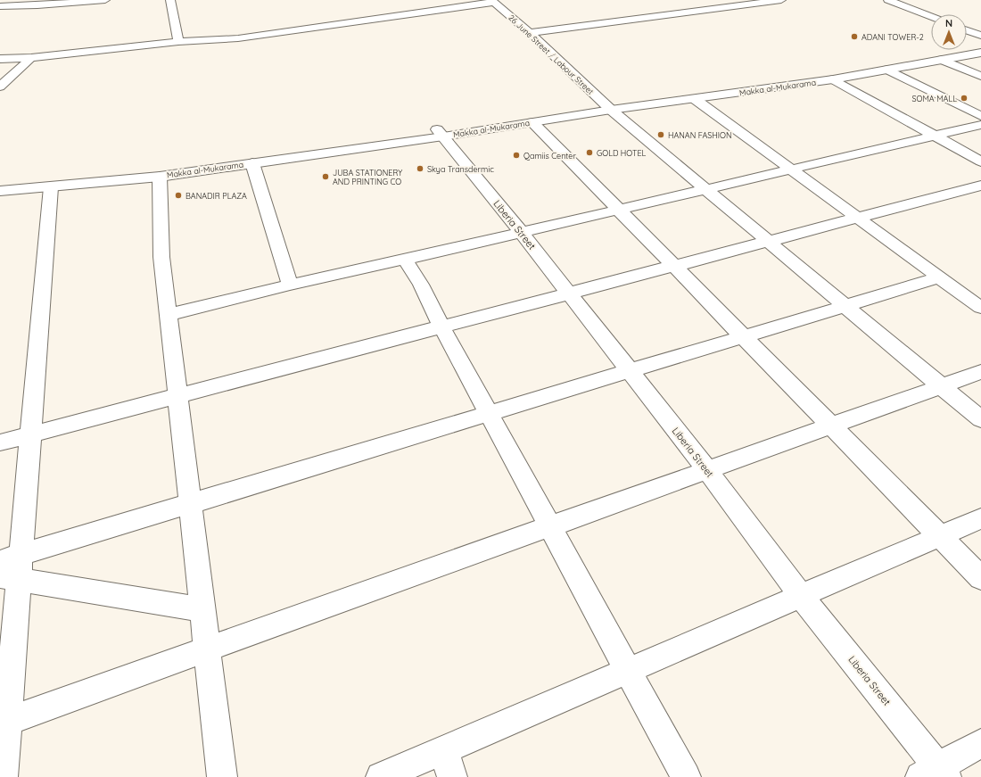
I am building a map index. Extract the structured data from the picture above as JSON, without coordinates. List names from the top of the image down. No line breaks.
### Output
{"streets":{"main road":["26 June Street / Labour Street","Makka al-Mukarama","Liberia Street"]},"crossings":[["26 June Street / Labour Street","Makka al-Mukarama"],["Makka al-Mukarama","Liberia Street"]],"places":["ADANI TOWER-2","SOMA MALL","HANAN FASHION","GOLD HOTEL","Qamiis Center","Skya Transdermic","JUBA STATIONERY AND PRINTING CO","BANADIR PLAZA"],"north":"top"}
